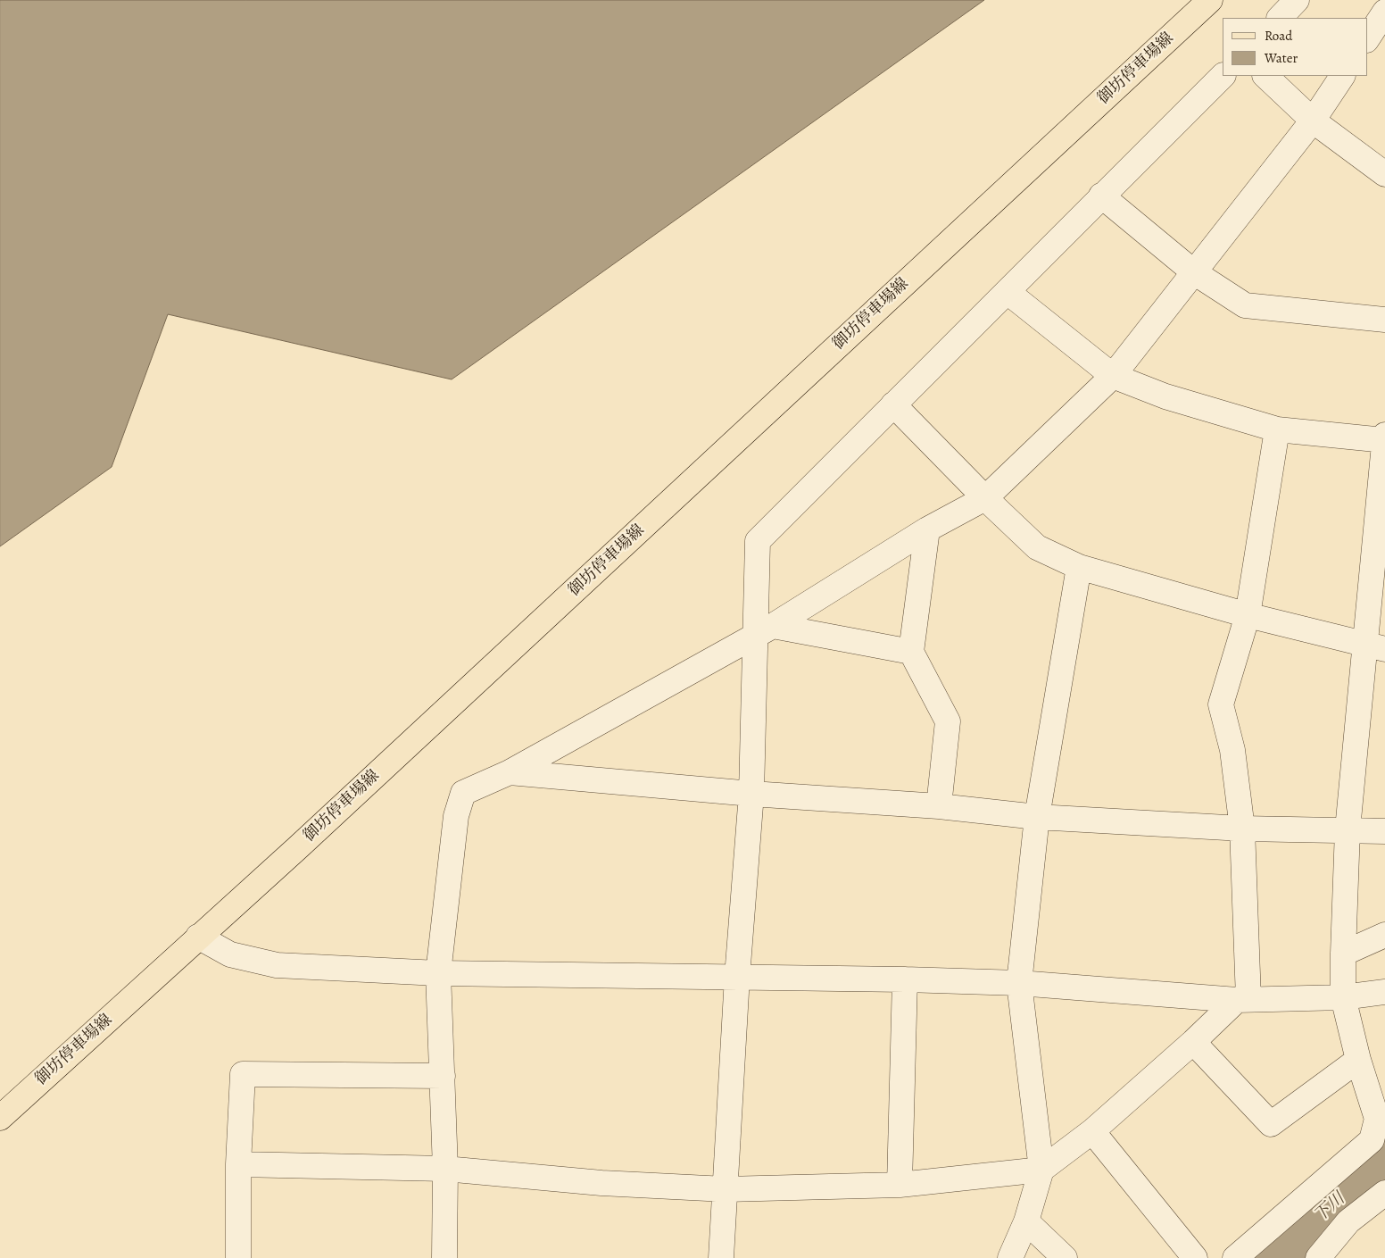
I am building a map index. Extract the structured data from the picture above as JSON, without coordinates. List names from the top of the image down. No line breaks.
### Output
{"streets":{"main road":["御坊停車場線"]},"water":["下川"],"legend":["Road","Water"]}
